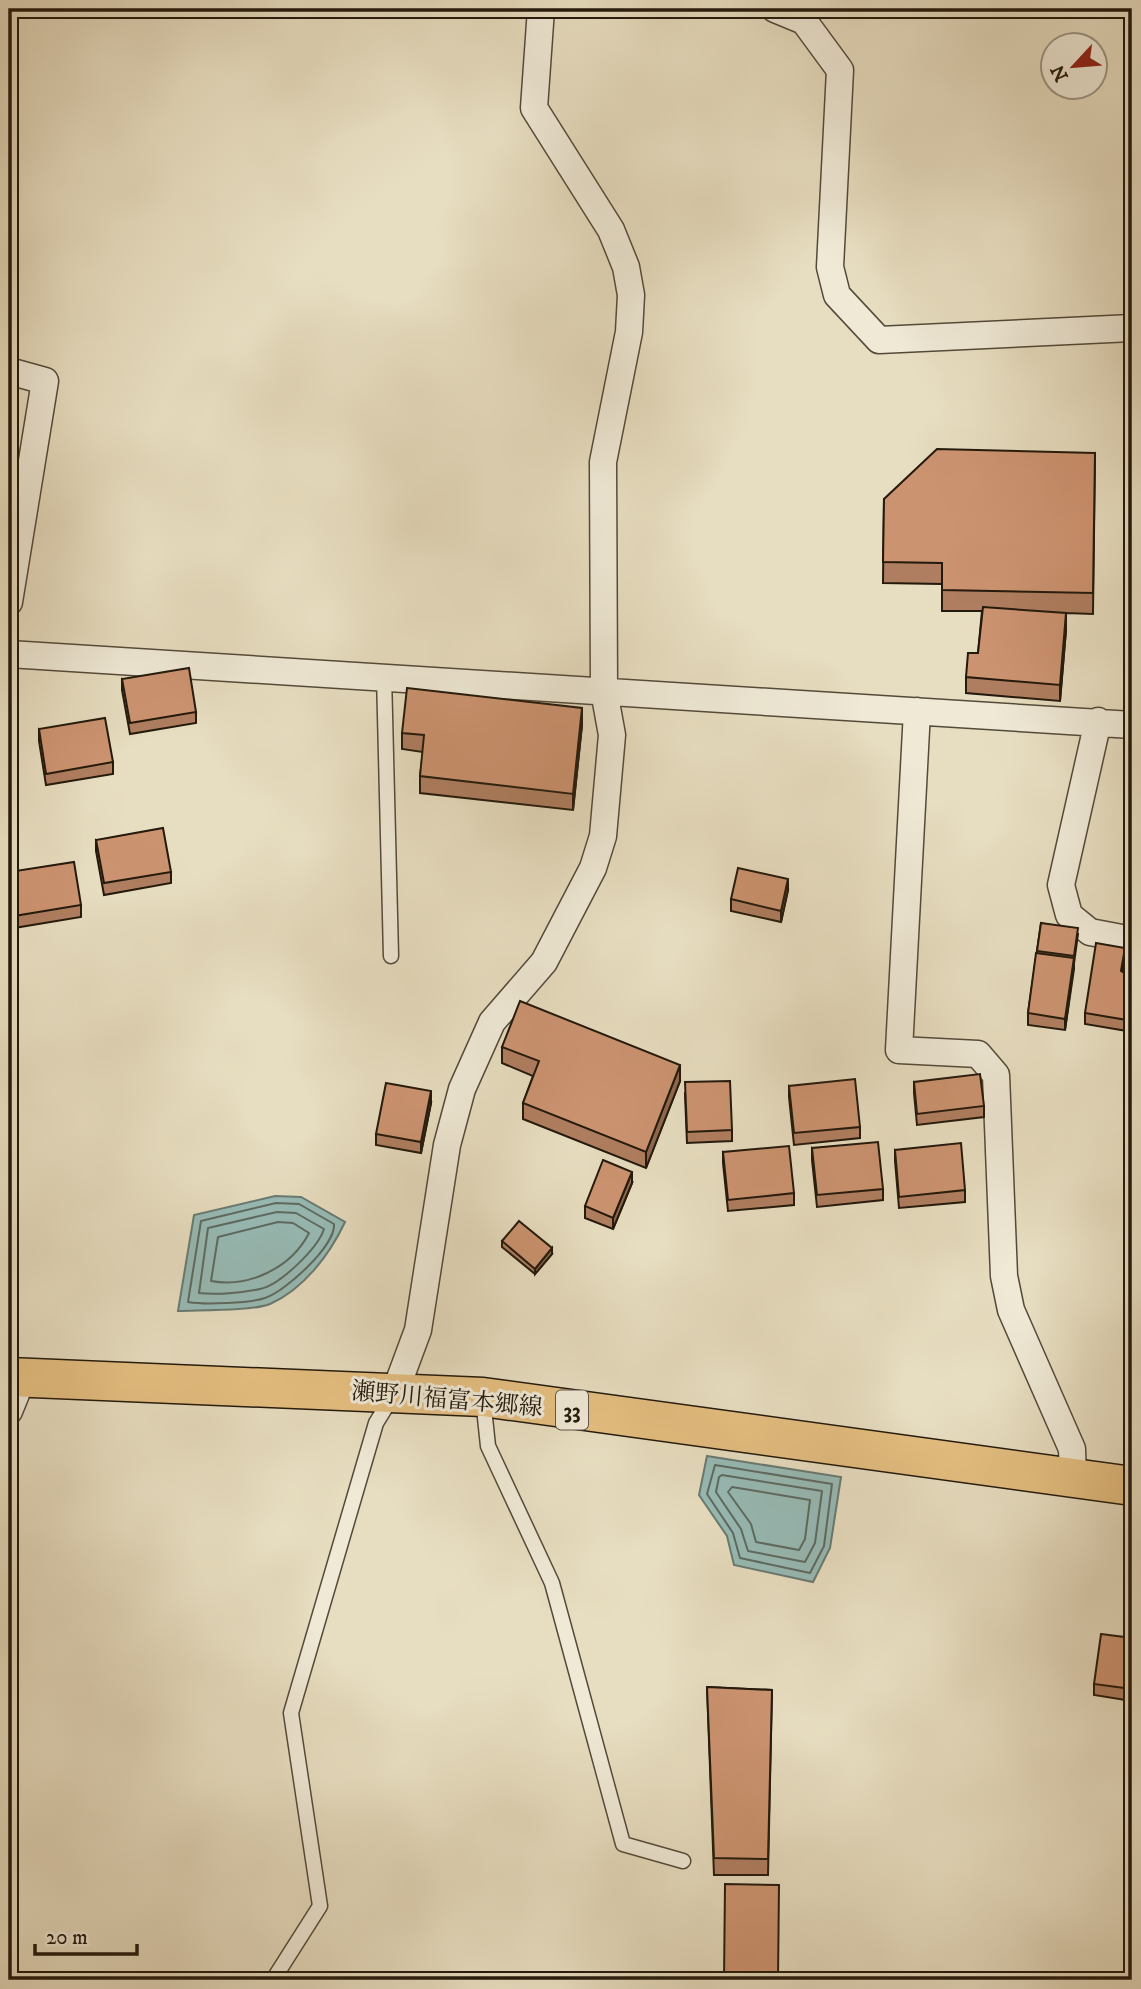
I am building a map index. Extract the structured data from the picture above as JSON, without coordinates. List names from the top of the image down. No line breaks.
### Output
{"streets":{"main road":["瀬野川福富本郷線","33"]},"scale_bar":"20 m","north":"bottom left"}
